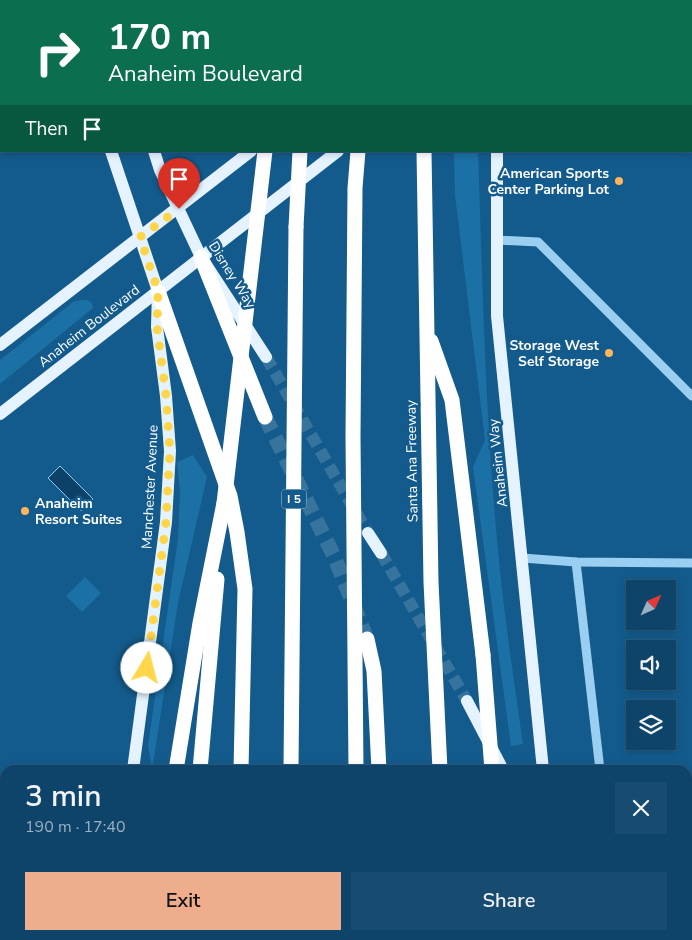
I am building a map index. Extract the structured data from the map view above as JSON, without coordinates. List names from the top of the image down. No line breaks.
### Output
{"streets":{"highway":["Santa Ana Freeway","I 5"],"main road":["Disney Way","Anaheim Boulevard","Anaheim Way","Manchester Avenue"]},"crossings":[["Disney Way","Anaheim Boulevard"],["Anaheim Boulevard","Manchester Avenue"]],"places":["American Sports Center Parking Lot","Storage West Self Storage","Anaheim Resort Suites"],"north":"top right","page":{"turn":["170 m","Anaheim Boulevard"],"then":"Then","heading":["3 min","190 m · 17:40"],"buttons":["Exit","Share"]}}
